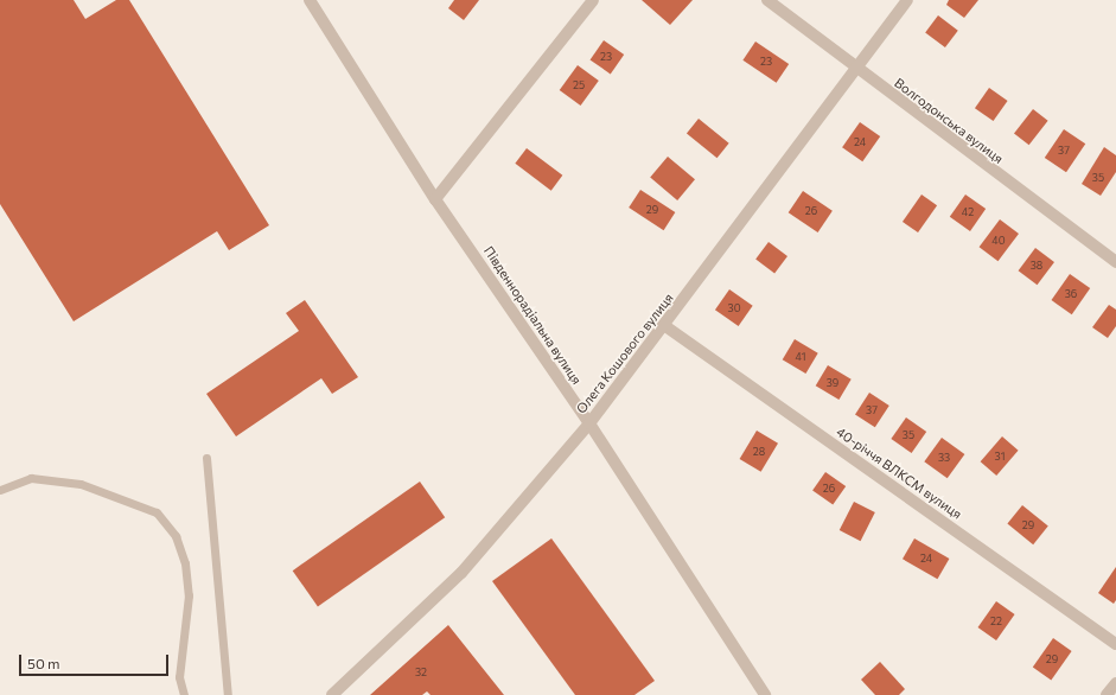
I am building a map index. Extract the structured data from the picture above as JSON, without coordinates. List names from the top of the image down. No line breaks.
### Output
{"streets":{"street":["Волгодонська вулиця","Південнорадіальна вулиця","Олега Кошового вулиця","40-річчя ВЛКСМ вулиця"]},"crossings":[["Волгодонська вулиця","Олега Кошового вулиця"],["Південнорадіальна вулиця","Олега Кошового вулиця"],["Олега Кошового вулиця","40-річчя ВЛКСМ вулиця"]],"house_numbers":["23","23","25","24","37","35","29","26","42","40","38","36","30","41","39","37","35","28","31","33","26","29","24","22","29","32"],"scale_bar":"50 m"}
